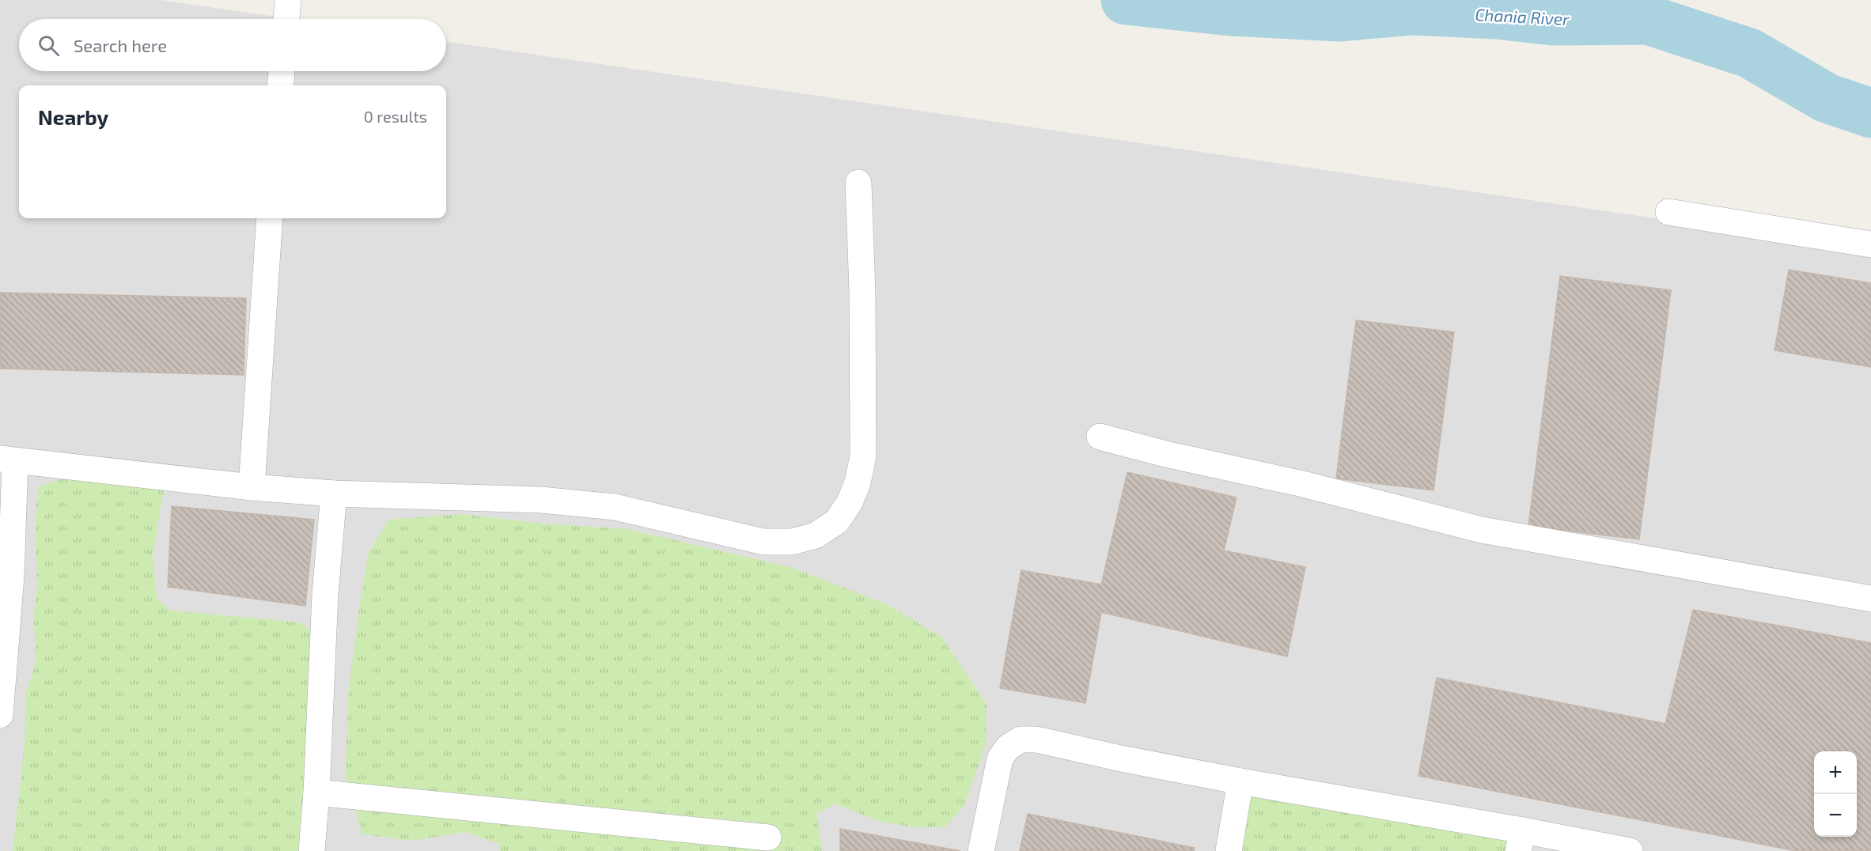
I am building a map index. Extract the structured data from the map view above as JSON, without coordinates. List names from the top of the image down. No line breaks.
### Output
{"water":["Chania River"],"page":{"search":"Search here","heading":["Nearby","0 results"],"map_buttons":["+","−"]}}
